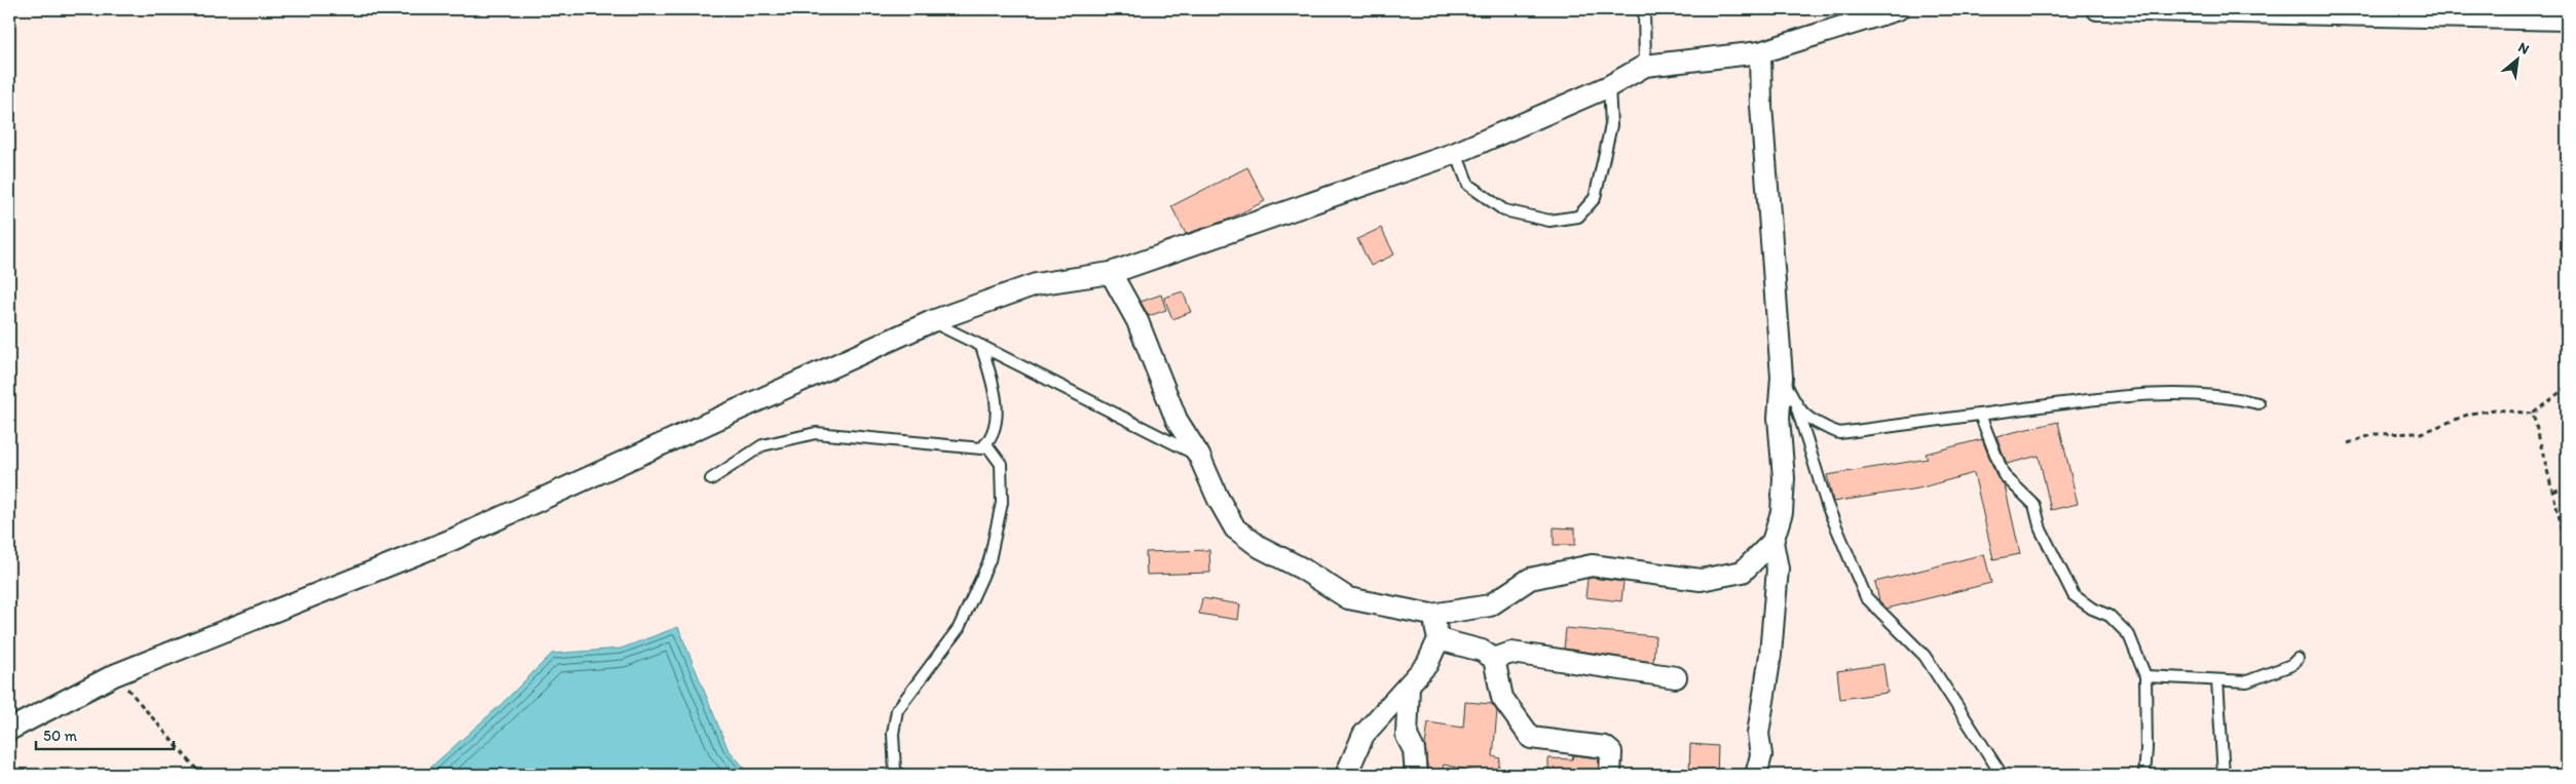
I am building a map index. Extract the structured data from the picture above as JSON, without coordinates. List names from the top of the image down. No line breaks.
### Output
{"scale_bar":"50 m","north":"top right"}
